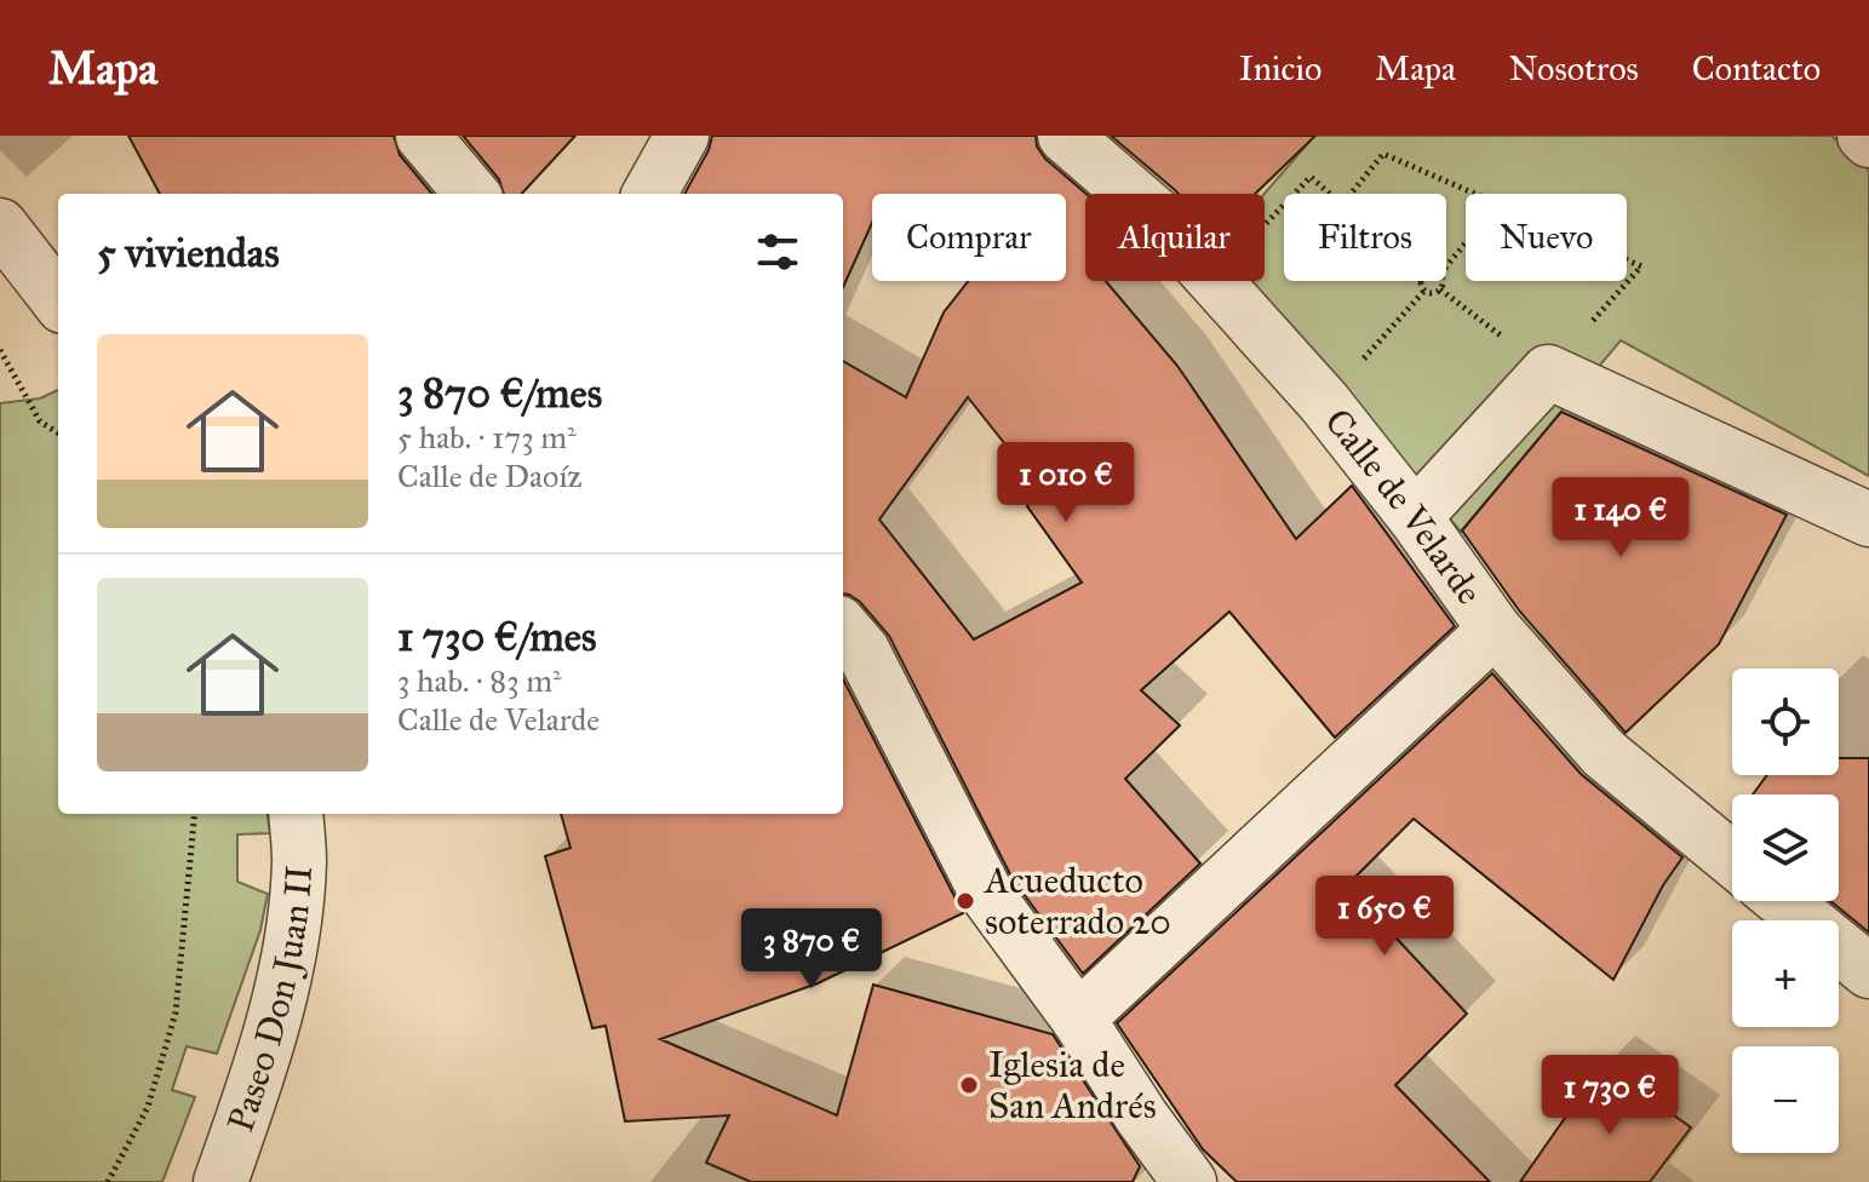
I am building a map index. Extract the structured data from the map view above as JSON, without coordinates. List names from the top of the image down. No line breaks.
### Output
{"streets":{"street":["Calle de Velarde","Paseo Don Juan II"]},"places":["Acueducto soterrado 20","Iglesia de San Andrés"],"page":{"header":"Mapa","nav":["Inicio","Mapa","Nosotros","Contacto"],"chip":["Comprar","Alquilar","Filtros","Nuevo"],"heading":"5 viviendas","list":[{"name":"3 870 €/mes","note":"5 hab. · 173 m² · Calle de Daoíz"},{"name":"1 730 €/mes","note":"3 hab. · 83 m² · Calle de Velarde"}],"price":["1 010 €","1 140 €","1 650 €","3 870 €","1 730 €"],"map_buttons":["+","−"]}}
